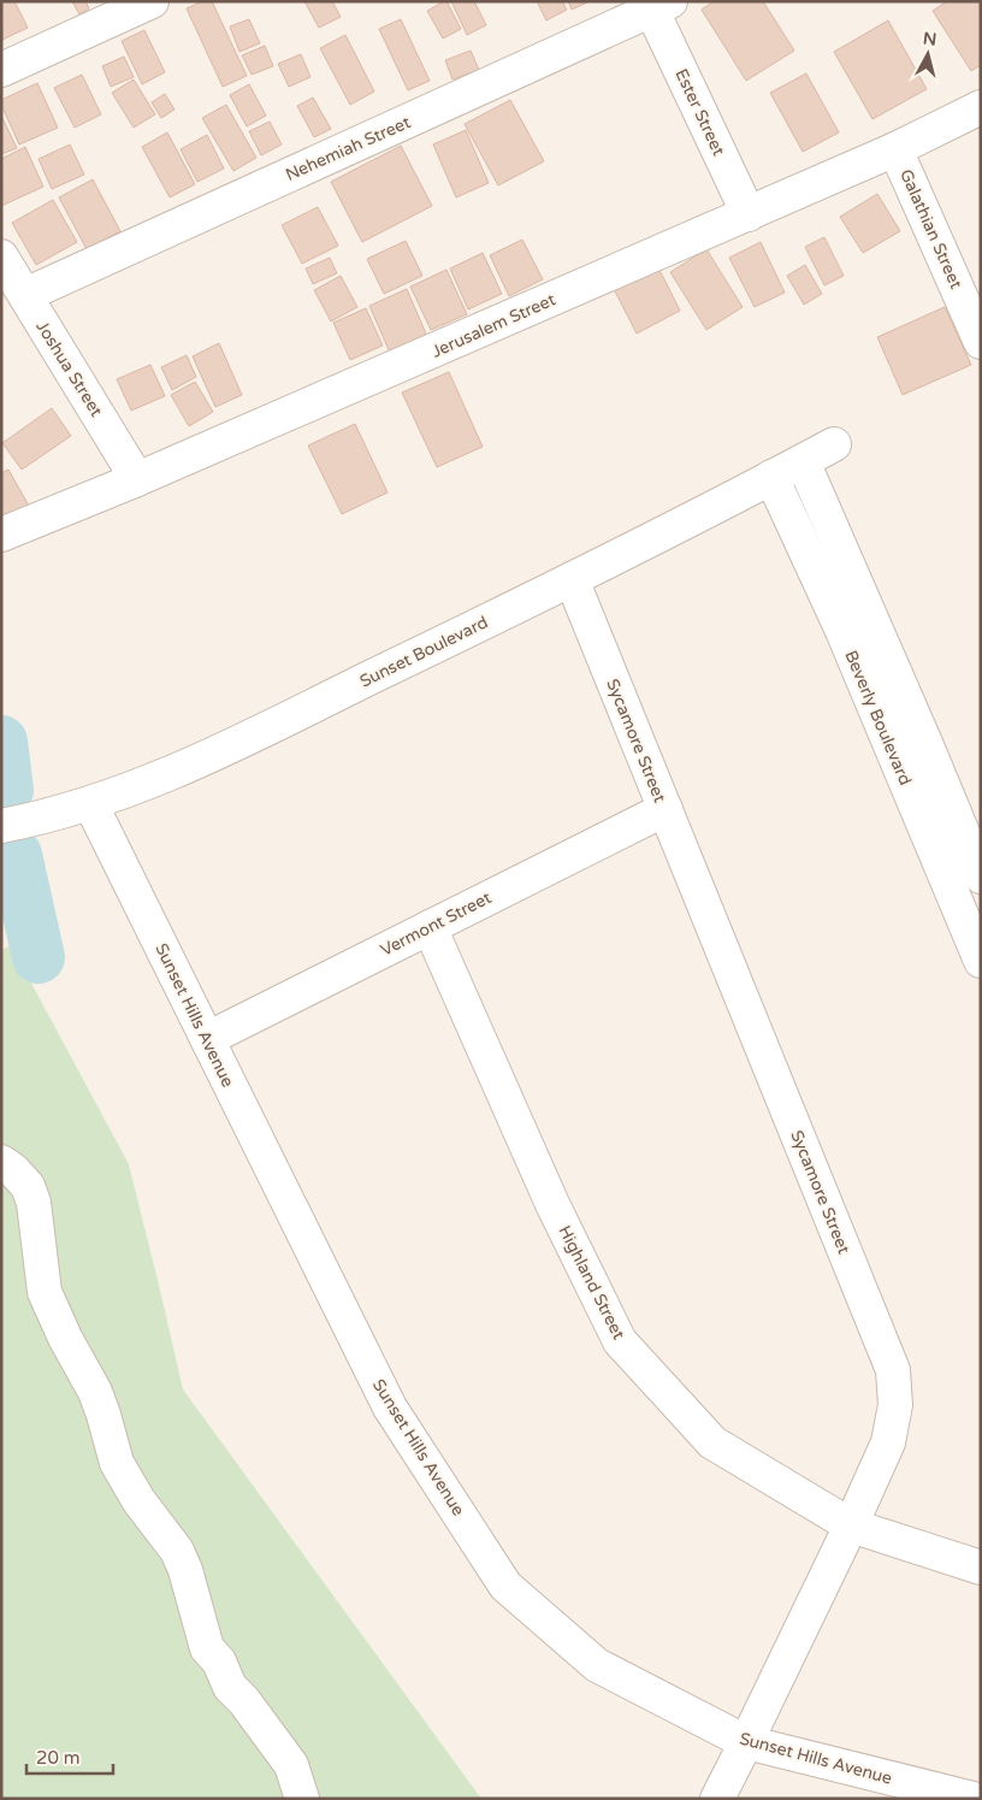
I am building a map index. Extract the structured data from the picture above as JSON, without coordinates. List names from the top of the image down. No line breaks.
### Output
{"streets":{"street":["Ester Street","Nehemiah Street","Galathian Street","Jerusalem Street","Joshua Street","Sunset Boulevard","Beverly Boulevard","Sycamore Street","Vermont Street","Sunset Hills Avenue","Highland Street"]},"crossings":[["Ester Street","Nehemiah Street"],["Ester Street","Jerusalem Street"],["Nehemiah Street","Joshua Street"],["Galathian Street","Jerusalem Street"],["Jerusalem Street","Joshua Street"],["Sunset Boulevard","Beverly Boulevard"],["Sunset Boulevard","Sycamore Street"],["Sunset Boulevard","Sunset Hills Avenue"],["Sycamore Street","Vermont Street"],["Sycamore Street","Sunset Hills Avenue"],["Sycamore Street","Highland Street"],["Vermont Street","Sunset Hills Avenue"],["Vermont Street","Highland Street"]],"scale_bar":"20 m","north":"top"}
